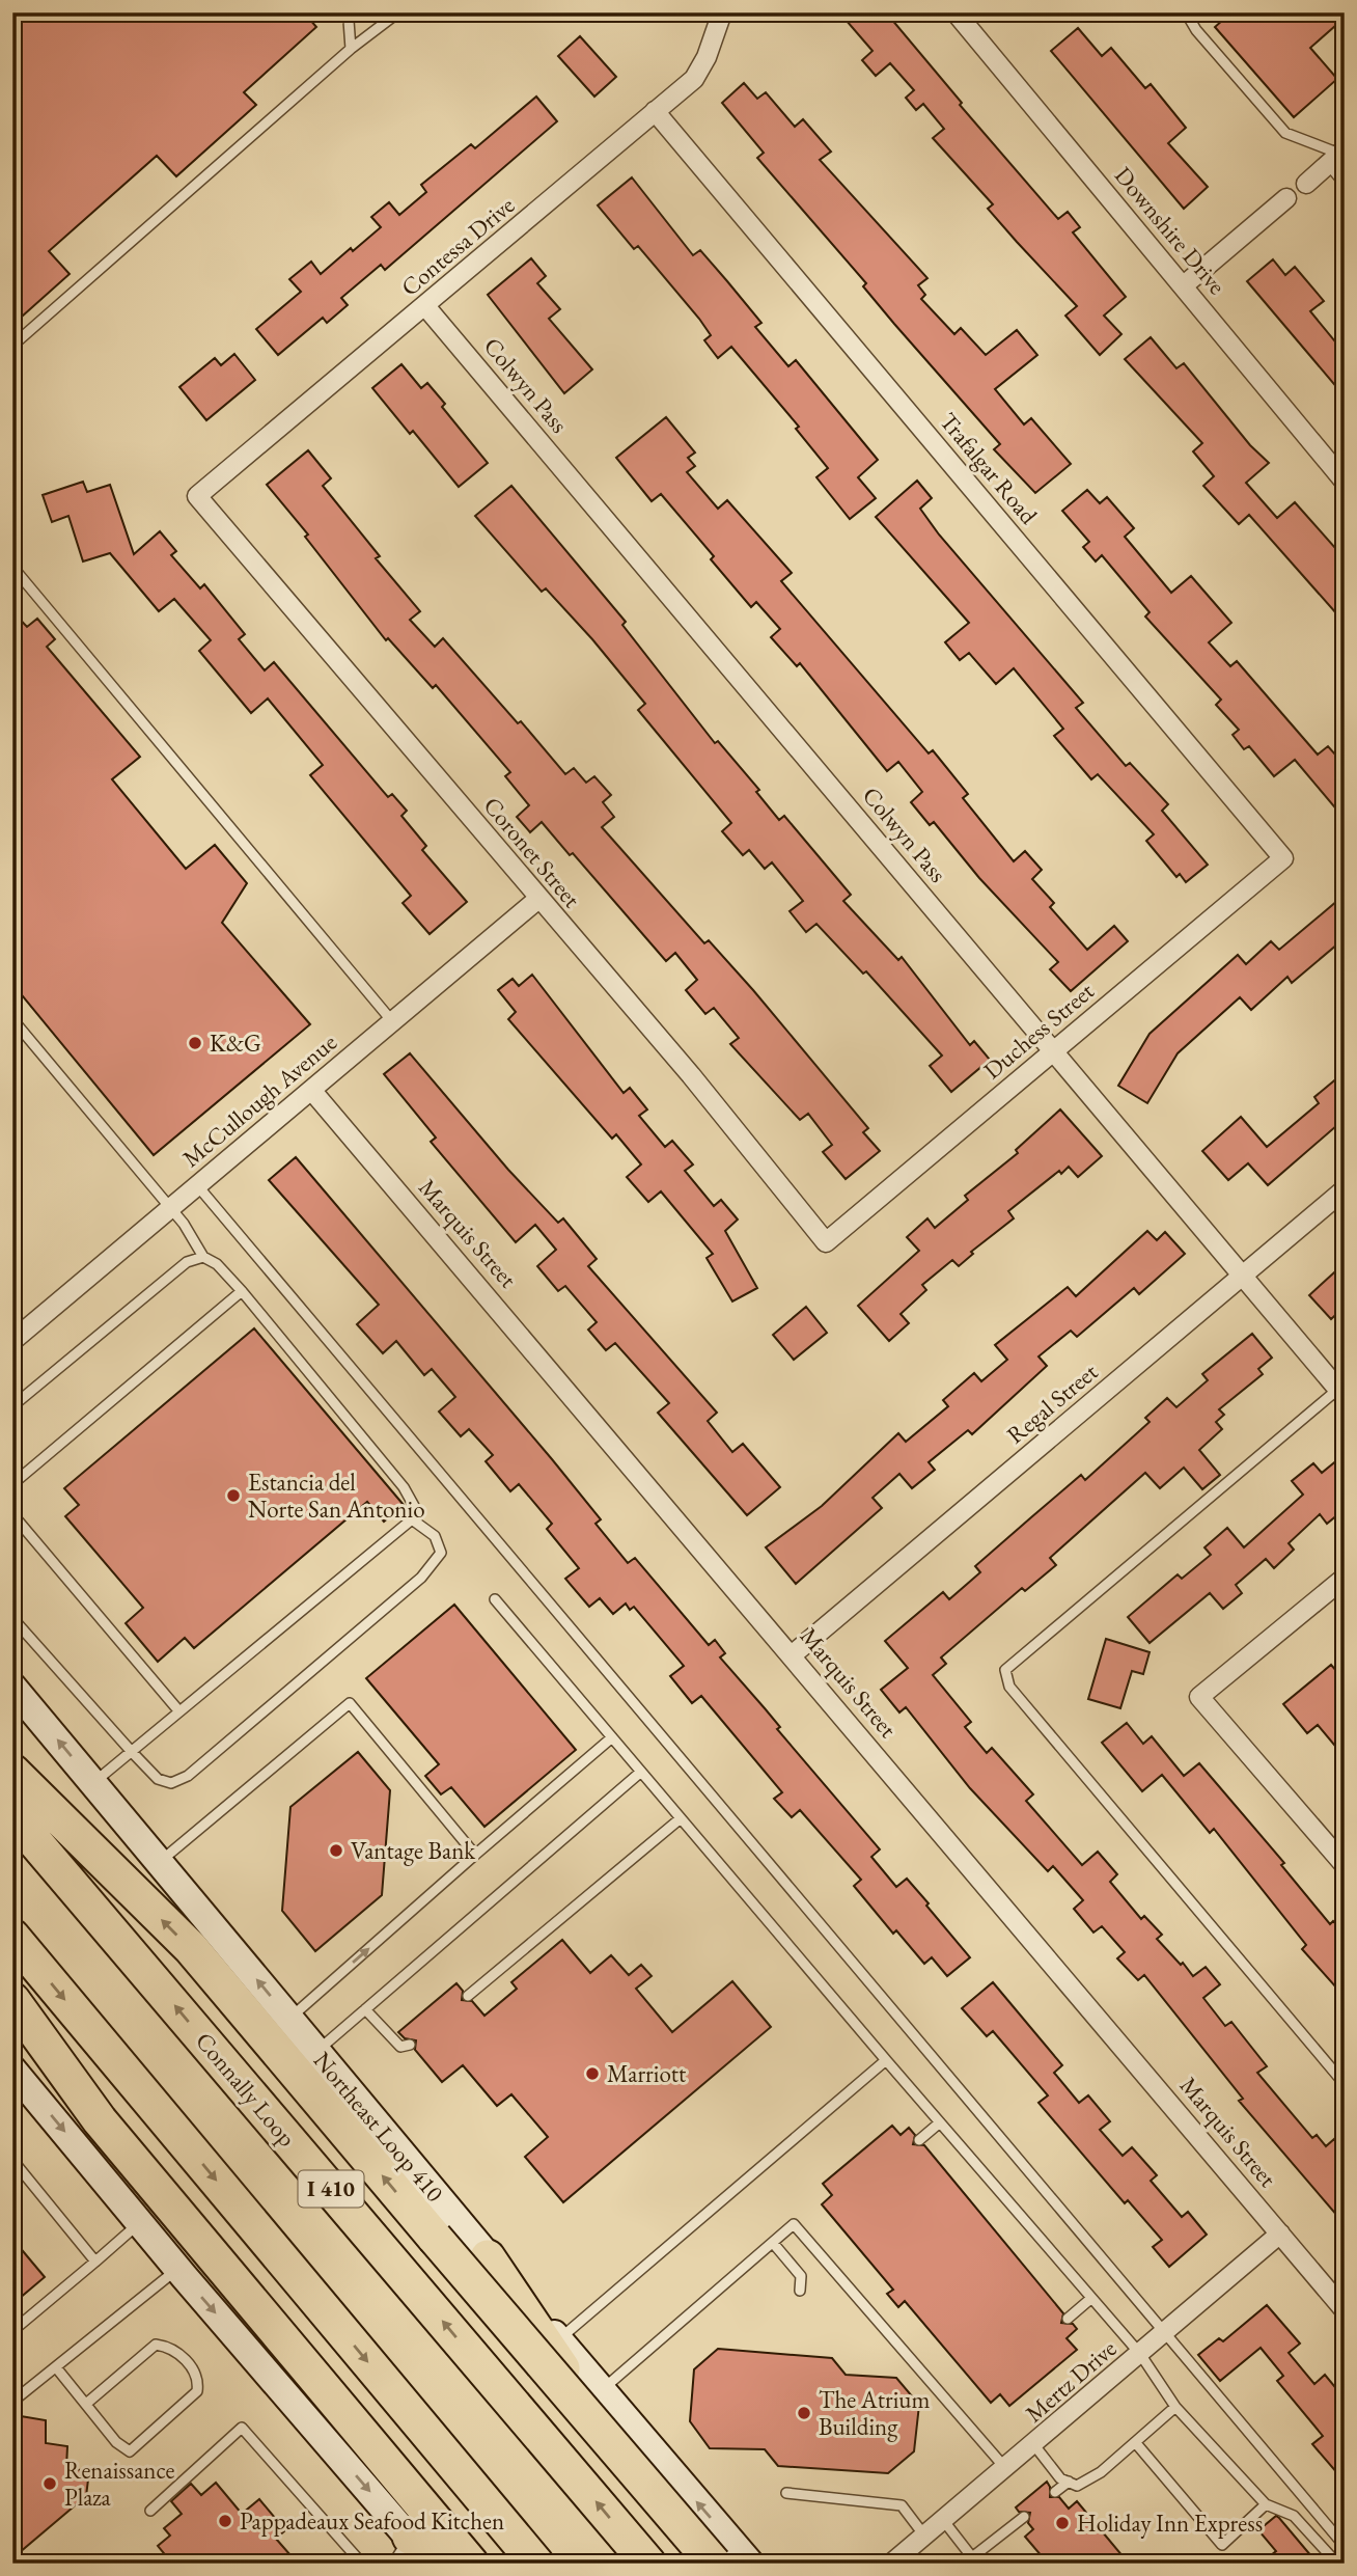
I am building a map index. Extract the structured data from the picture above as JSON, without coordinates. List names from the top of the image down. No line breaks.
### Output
{"streets":{"highway":["Connally Loop","I 410"],"main road":["Northeast Loop 410"],"street":["Downshire Drive","Contessa Drive","Colwyn Pass","Trafalgar Road","Coronet Street","Duchess Street","McCullough Avenue","Marquis Street","Regal Street","Mertz Drive"]},"crossings":[["Contessa Drive","Colwyn Pass"],["Contessa Drive","Trafalgar Road"],["Contessa Drive","Coronet Street"],["Colwyn Pass","Duchess Street"],["Colwyn Pass","Regal Street"],["Trafalgar Road","Duchess Street"],["Coronet Street","Duchess Street"],["Coronet Street","McCullough Avenue"],["McCullough Avenue","Marquis Street"],["Marquis Street","Regal Street"],["Marquis Street","Mertz Drive"]],"one_way":["Northeast Loop 410"],"places":["K&G","Estancia del Norte San Antonio","Vantage Bank","Marriott","The Atrium Building","Renaissance Plaza","Pappadeaux Seafood Kitchen","Holiday Inn Express"]}
